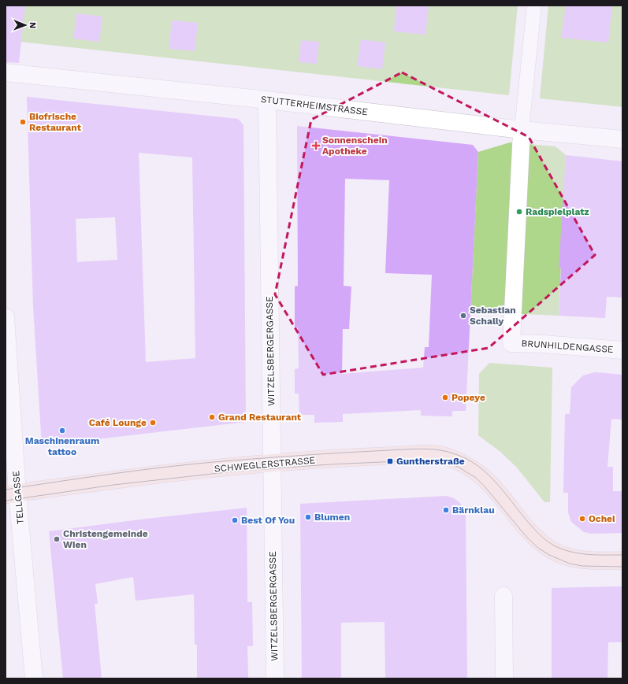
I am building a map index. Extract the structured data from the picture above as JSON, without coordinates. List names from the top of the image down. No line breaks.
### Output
{"streets":{"street":["STUTTERHEIMSTRASSE","BRUNHILDENGASSE","WITZELSBERGERGASSE","SCHWEGLERSTRASSE","TELLGASSE"]},"crossings":[["STUTTERHEIMSTRASSE","BRUNHILDENGASSE"],["STUTTERHEIMSTRASSE","WITZELSBERGERGASSE"],["WITZELSBERGERGASSE","SCHWEGLERSTRASSE"],["SCHWEGLERSTRASSE","TELLGASSE"]],"places":{"other":["Biofrische Restaurant","Radspielplatz","Sebastian Schally","Popeye","Grand Restaurant","Café Lounge","Maschinenraum tattoo","Bärnklau","Blumen","Ochei","Best Of You","Christengemeinde Wien"],"health":["Sonnenschein Apotheke"],"transit":["Guntherstraße"]},"north":"right"}
